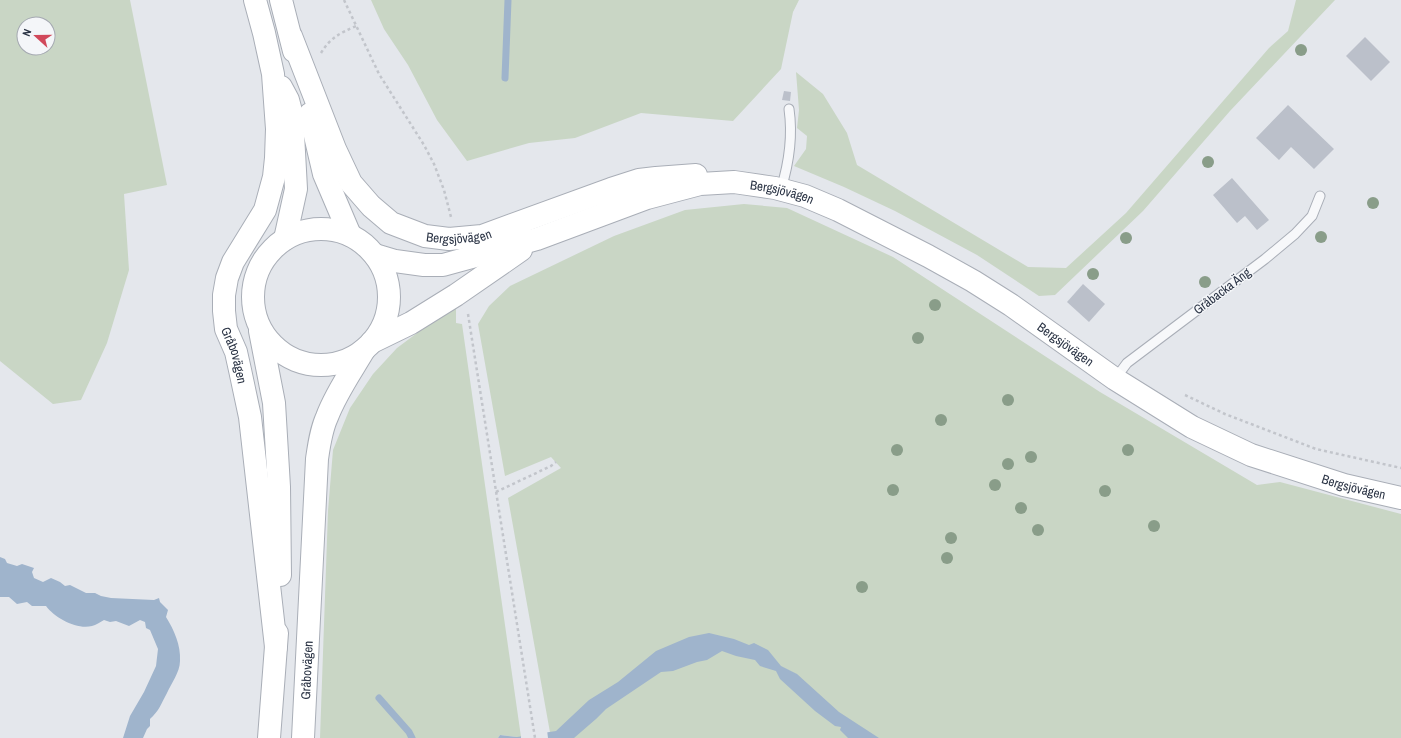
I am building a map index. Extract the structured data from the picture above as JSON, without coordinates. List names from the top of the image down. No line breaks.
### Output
{"streets":{"main road":["Bergsjövägen","Gråbovägen"],"lane":["Gråbacka Äng"]},"crossings":[["Bergsjövägen","Gråbacka Äng"],["Bergsjövägen","Gråbovägen"]],"north":"left"}
